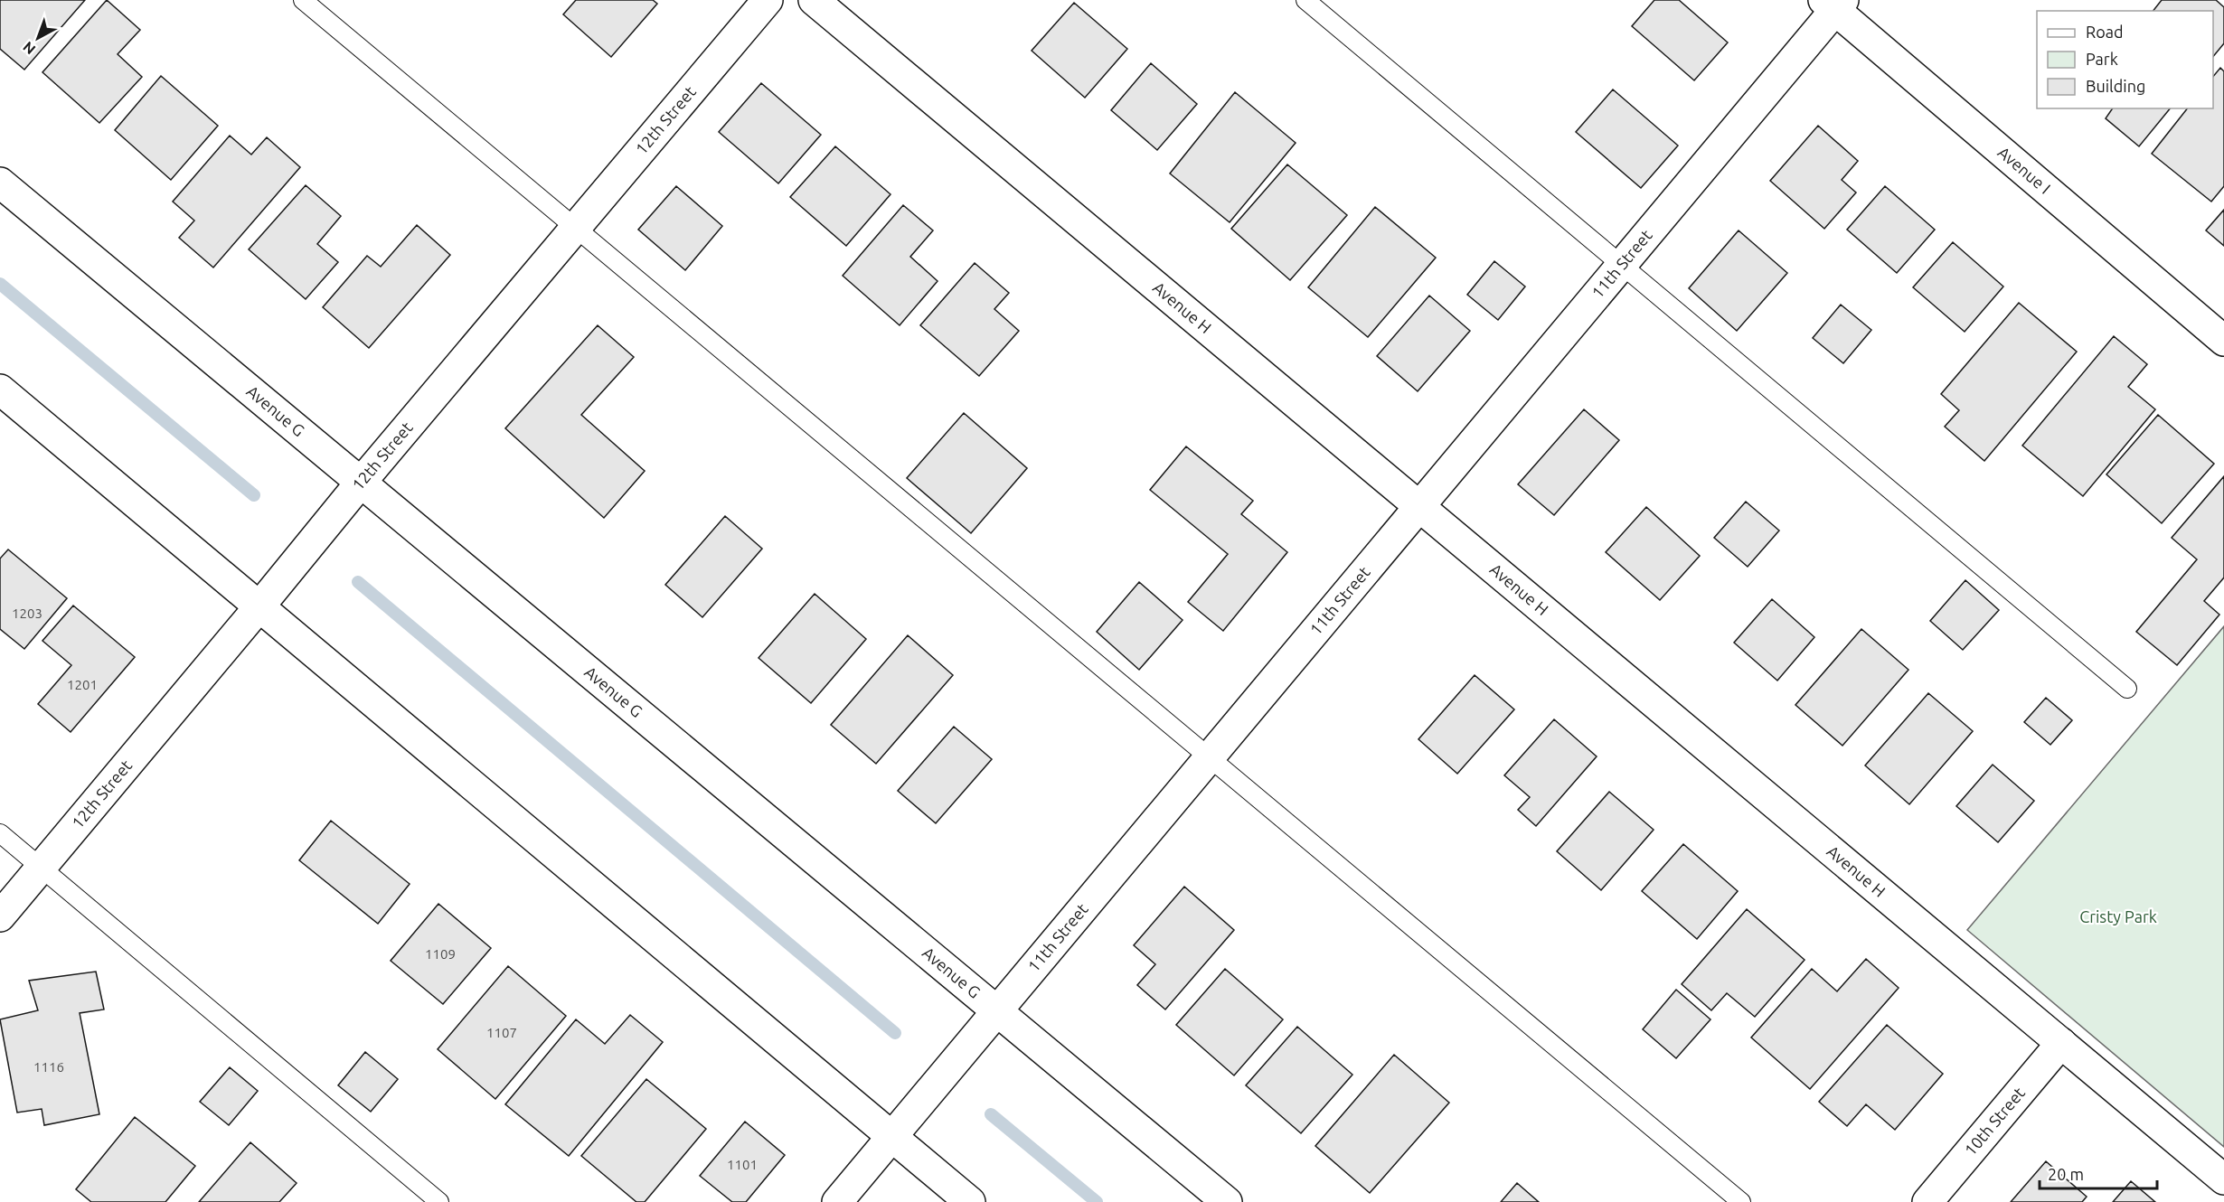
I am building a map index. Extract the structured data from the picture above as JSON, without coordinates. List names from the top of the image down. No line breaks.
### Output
{"streets":{"street":["12th Street","Avenue I","11th Street","Avenue H","Avenue G","10th Street"]},"crossings":[["12th Street","Avenue G"],["Avenue I","11th Street"],["11th Street","Avenue H"],["11th Street","Avenue G"],["Avenue H","10th Street"]],"parks":["Cristy Park"],"house_numbers":["1203","1201","1109","1107","1116","1101"],"legend":["Road","Park","Building"],"scale_bar":"20 m","north":"bottom left"}
